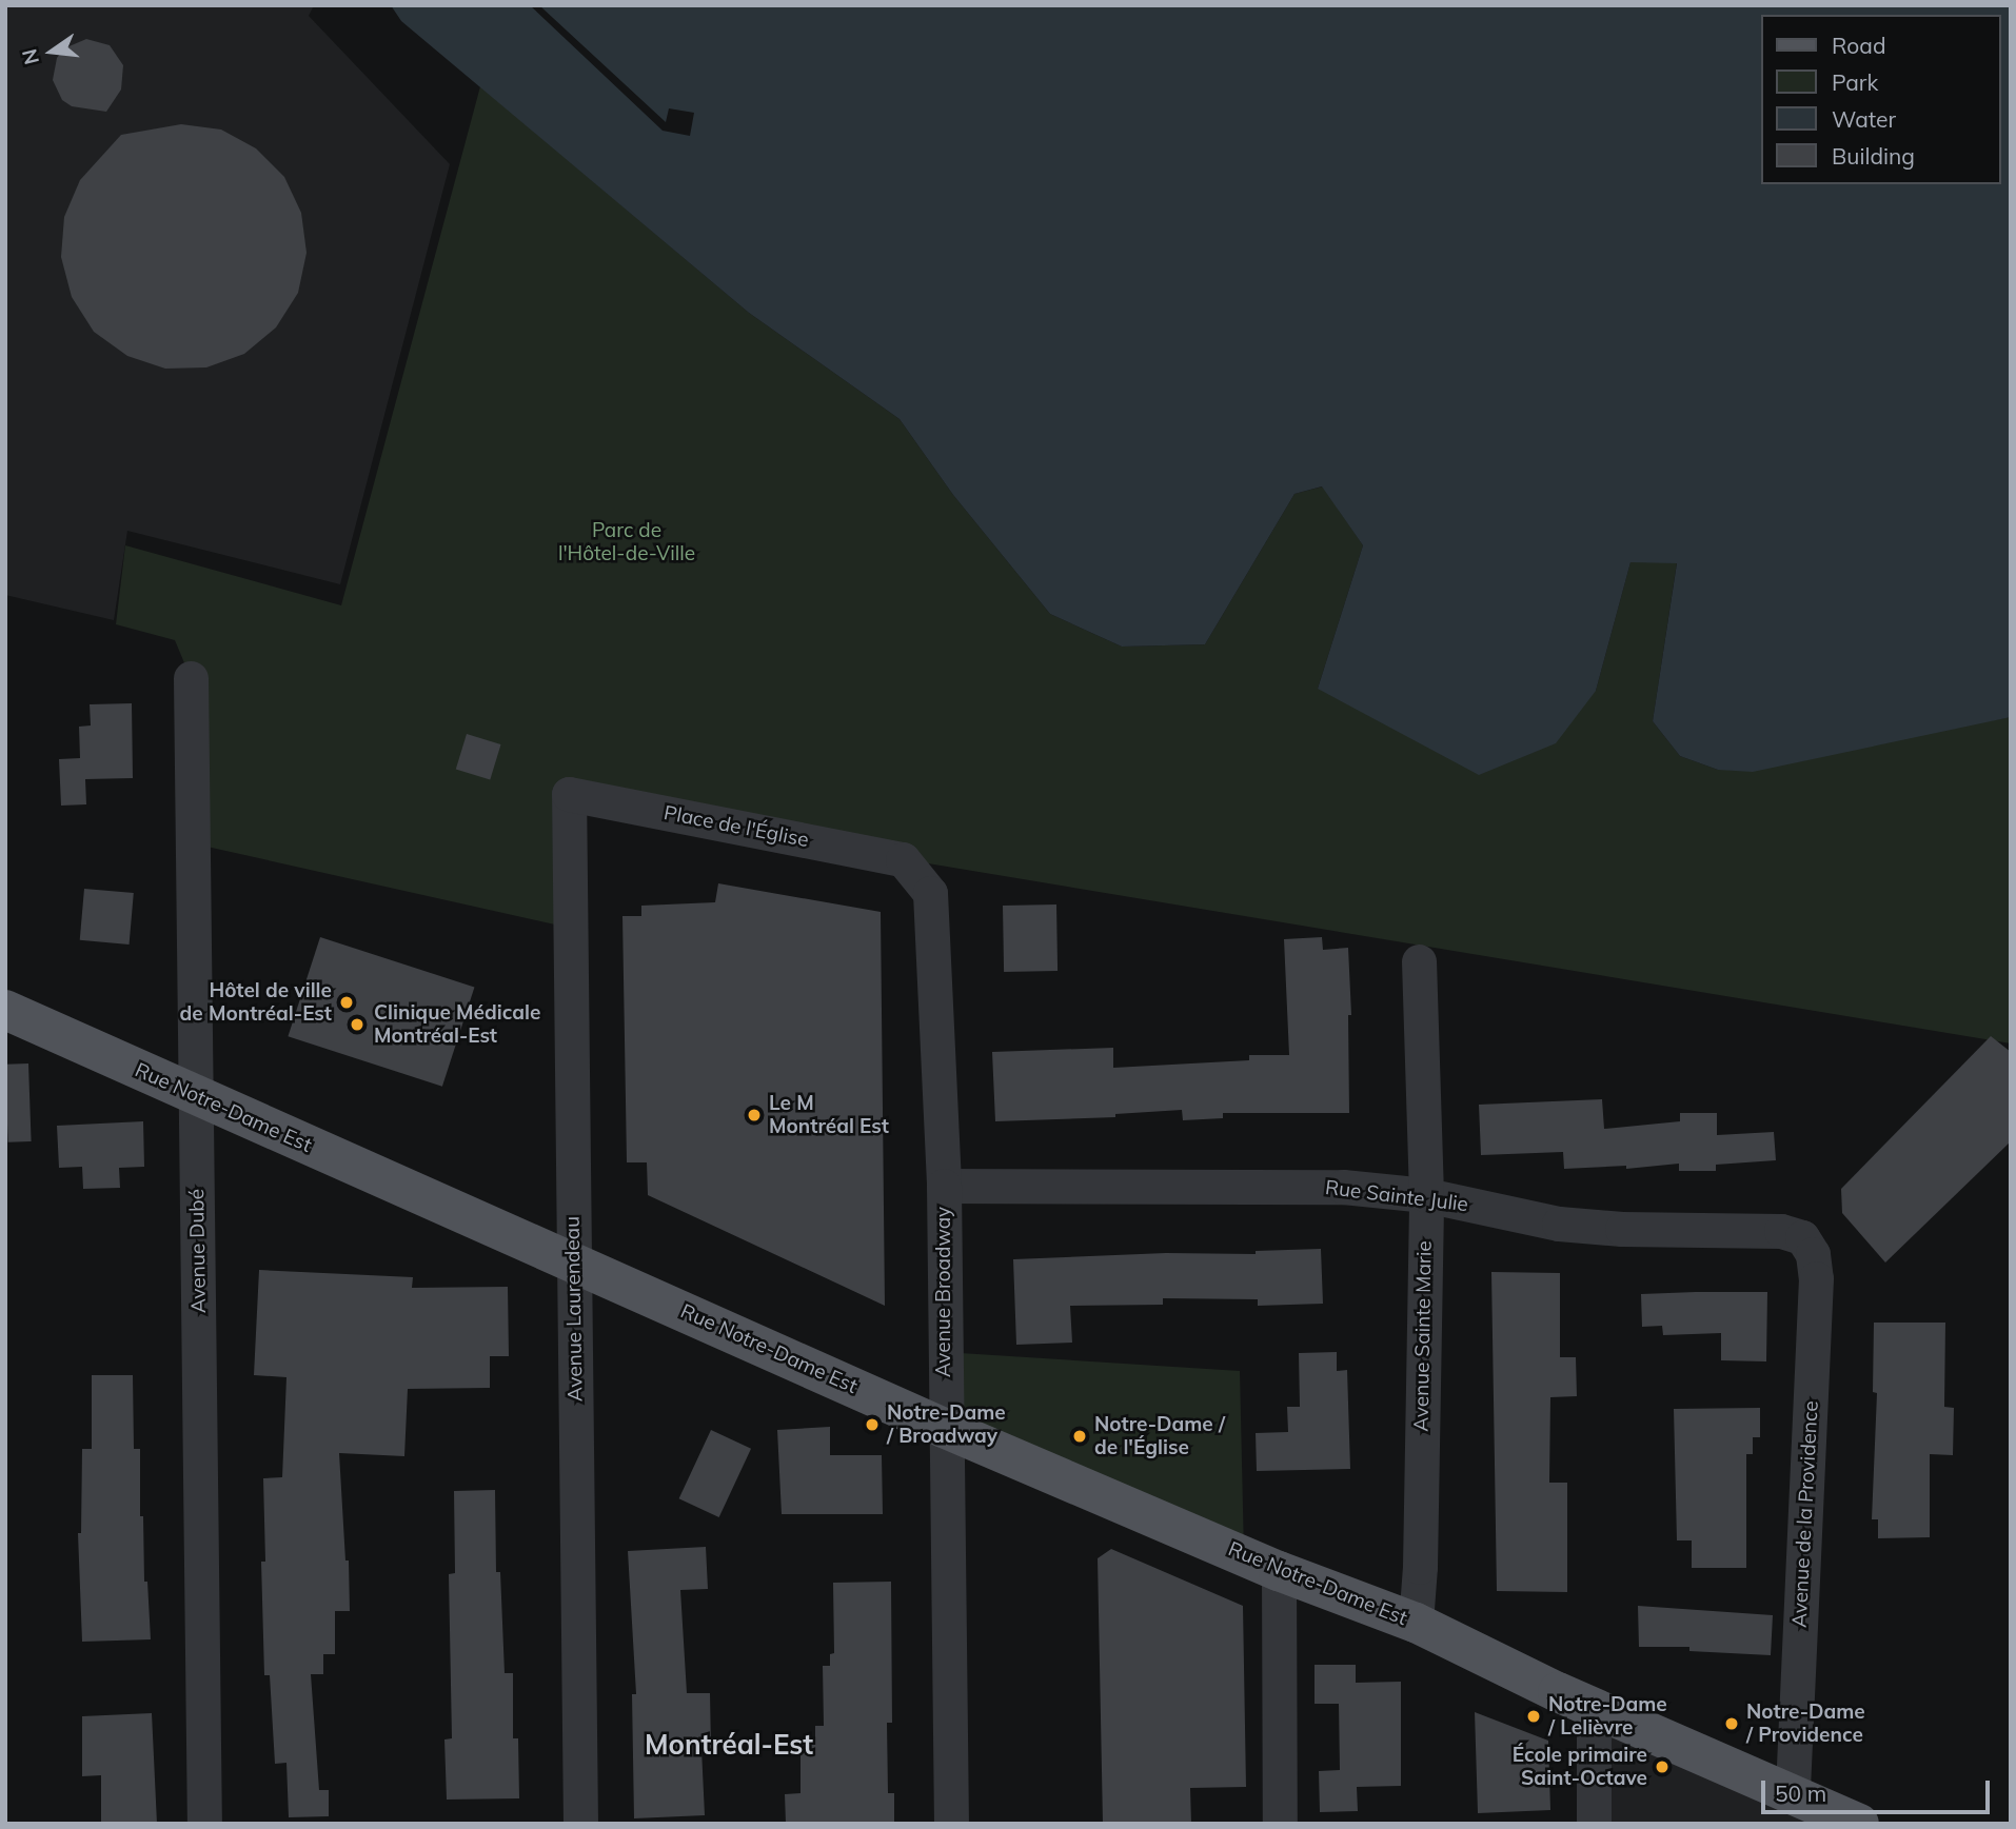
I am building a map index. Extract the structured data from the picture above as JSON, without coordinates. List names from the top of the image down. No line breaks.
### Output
{"streets":{"main road":["Rue Notre-Dame Est"],"street":["Place de l'Église","Rue Sainte Julie","Avenue Dubé","Avenue Broadway","Avenue Laurendeau","Avenue Sainte Marie","Avenue de la Providence"]},"crossings":[["Place de l'Église","Avenue Broadway"],["Place de l'Église","Avenue Laurendeau"],["Rue Notre-Dame Est","Avenue Dubé"],["Rue Notre-Dame Est","Avenue Broadway"],["Rue Notre-Dame Est","Avenue Laurendeau"],["Rue Notre-Dame Est","Avenue Sainte Marie"],["Rue Notre-Dame Est","Avenue de la Providence"],["Rue Sainte Julie","Avenue Broadway"],["Rue Sainte Julie","Avenue Sainte Marie"],["Rue Sainte Julie","Avenue de la Providence"]],"districts":["Montréal-Est"],"parks":["Parc de l'Hôtel-de-Ville"],"places":["Hôtel de ville de Montréal-Est","Clinique Médicale Montréal-Est","Le M Montréal Est","Notre-Dame / Broadway","Notre-Dame / de l'Église","Notre-Dame / Lelièvre","Notre-Dame / Providence","École primaire Saint-Octave"],"legend":["Road","Park","Water","Building"],"scale_bar":"50 m","north":"left"}
